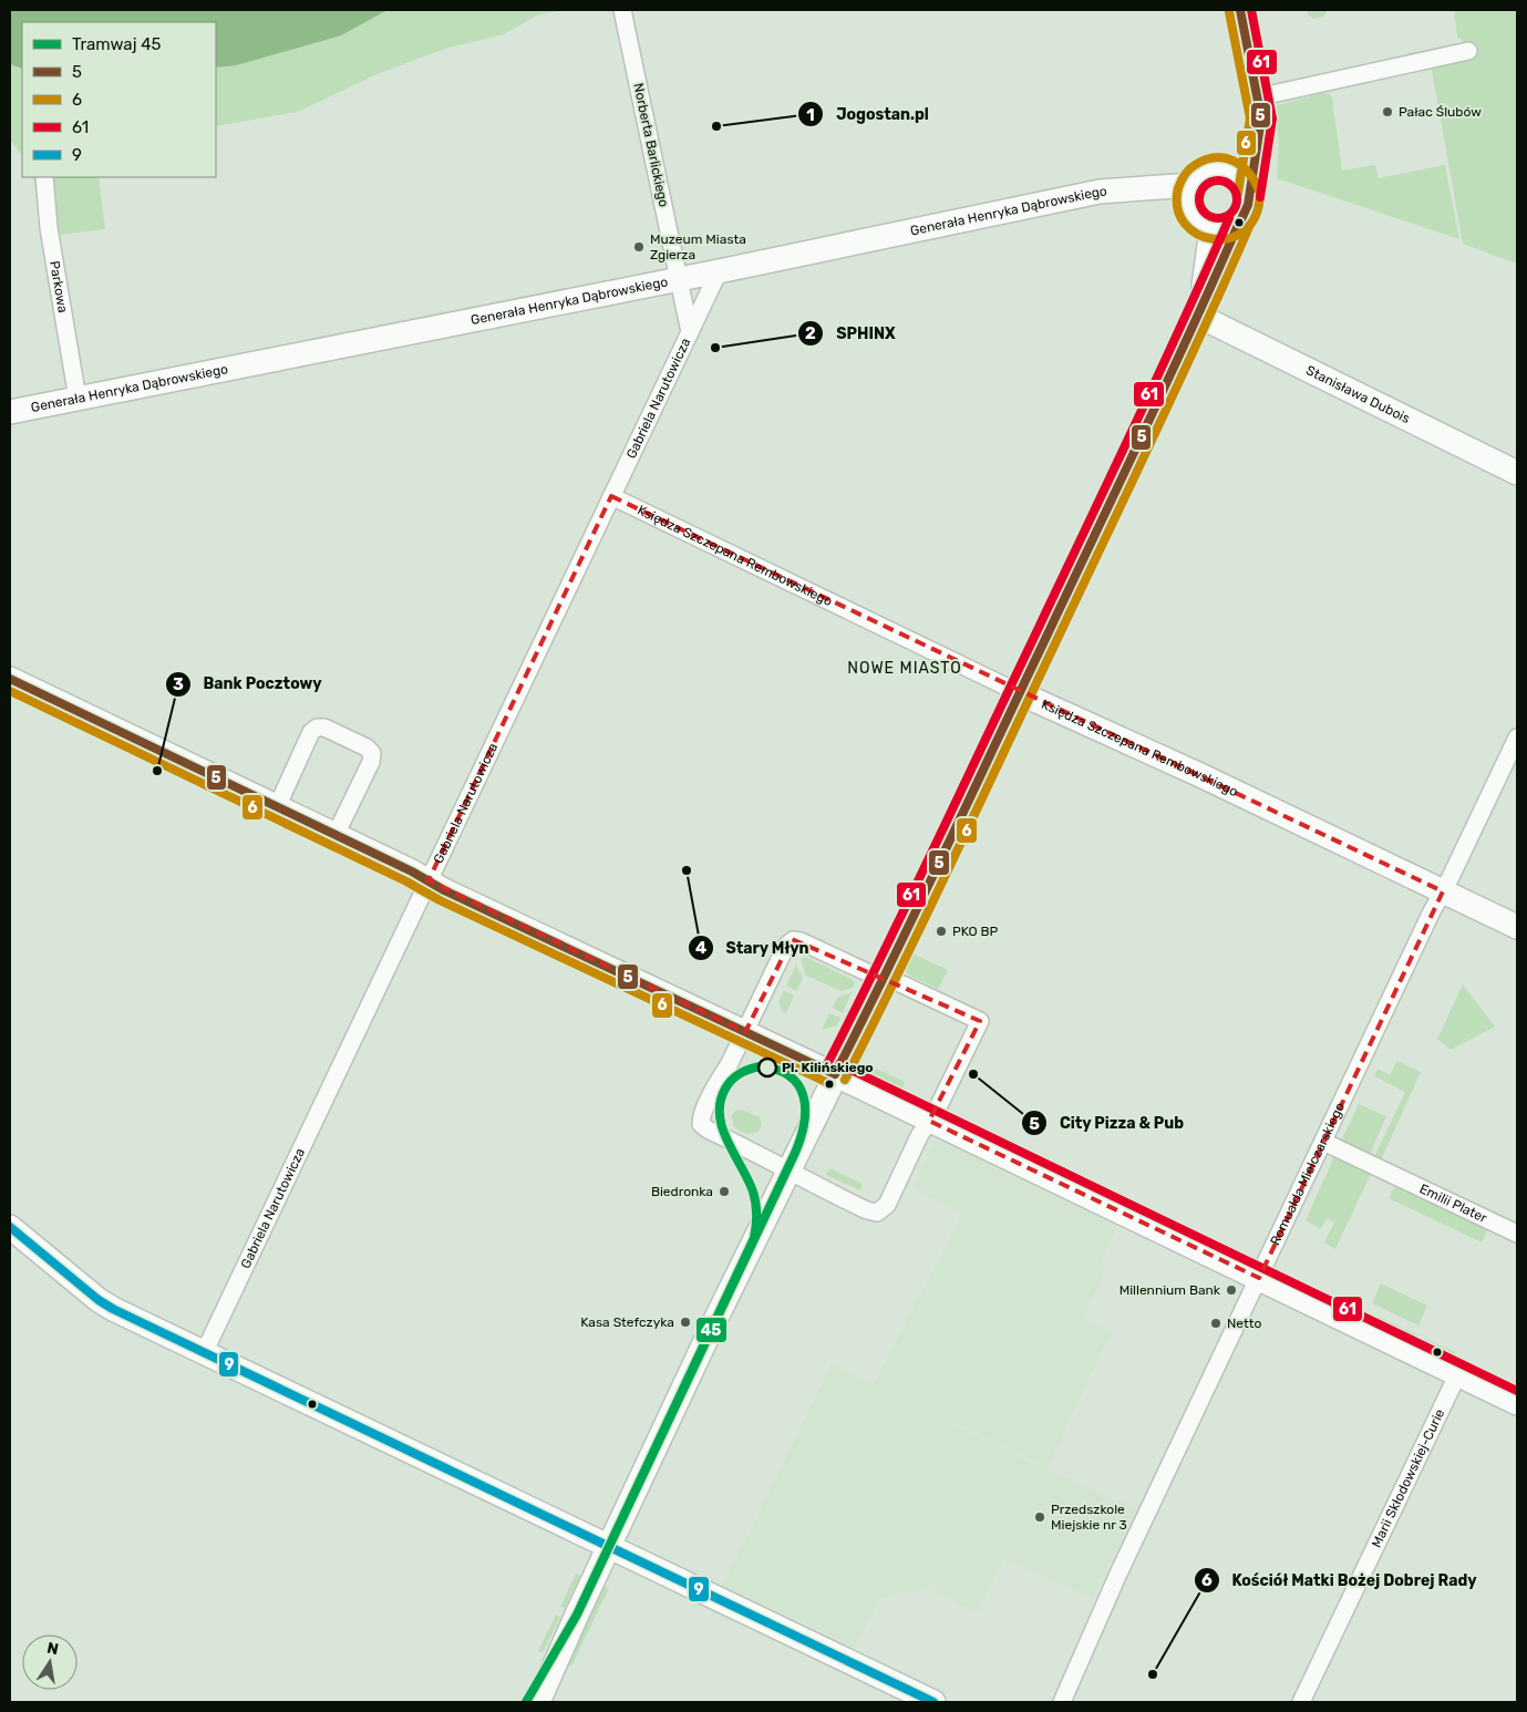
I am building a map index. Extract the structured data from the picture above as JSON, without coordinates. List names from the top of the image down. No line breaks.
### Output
{"streets":{"street":["Norberta Barlickiego","Generała Henryka Dąbrowskiego","Parkowa","Stanisława Dubois","Gabriela Narutowicza","Księdza Szczepana Rembowskiego","Romualda Mielczarskiego","Emilii Plater","Marii Skłodowskiej-Curie"]},"crossings":[["Norberta Barlickiego","Generała Henryka Dąbrowskiego"],["Norberta Barlickiego","Gabriela Narutowicza"],["Generała Henryka Dąbrowskiego","Parkowa"],["Generała Henryka Dąbrowskiego","Gabriela Narutowicza"],["Gabriela Narutowicza","Księdza Szczepana Rembowskiego"],["Księdza Szczepana Rembowskiego","Romualda Mielczarskiego"],["Romualda Mielczarskiego","Emilii Plater"]],"districts":["NOWE MIASTO"],"places":["Pałac Ślubów","Jogostan.pl","Muzeum Miasta Zgierza","SPHINX","Bank Pocztowy","Stary Młyn","PKO BP","Pl. Kilińskiego","City Pizza & Pub","Biedronka","Millennium Bank","Kasa Stefczyka","Netto","Przedszkole Miejskie nr 3","Kościół Matki Bożej Dobrej Rady"],"lines":["transit line 5","transit line 61","transit line 6","tram line 45","transit line 9"],"legend":["Tramwaj 45","5","6","61","9"],"north":"top"}
